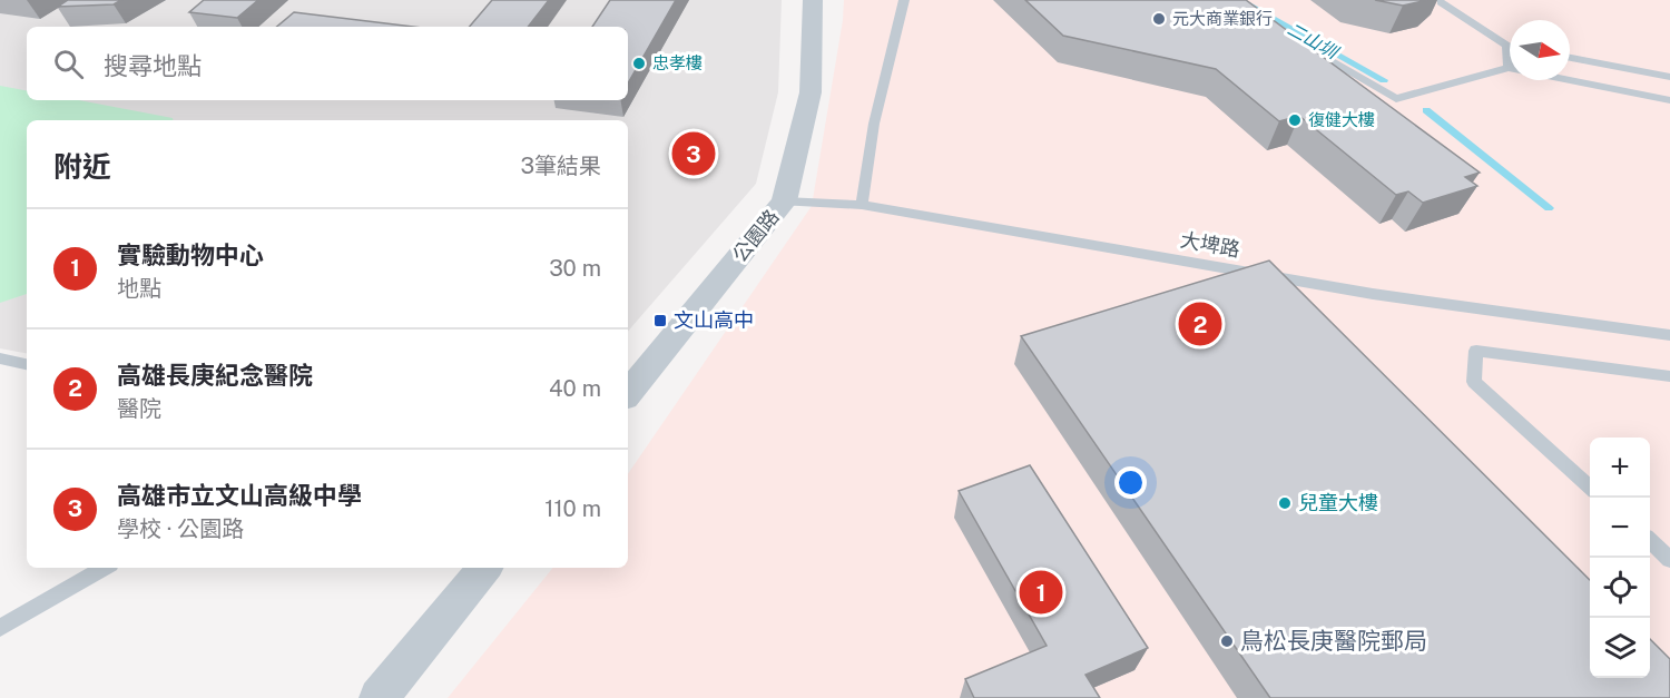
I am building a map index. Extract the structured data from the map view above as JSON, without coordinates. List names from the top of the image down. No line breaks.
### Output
{"streets":{"street":["公園路"],"lane":["大埤路"]},"crossings":[["公園路","大埤路"]],"water":["二山圳"],"places":{"other":["元大商業銀行","忠孝樓","復健大樓","兒童大樓","鳥松長庚醫院郵局"],"transit":["文山高中"]},"north":"right","page":{"search":"搜尋地點","heading":["附近","3筆結果"],"pins":["3","2","1"],"list":[{"mark":"1","name":"實驗動物中心","note":"地點","value":"30 m"},{"mark":"2","name":"高雄長庚紀念醫院","note":"醫院","value":"40 m"},{"mark":"3","name":"高雄市立文山高級中學","note":"學校 · 公園路","value":"110 m"}],"map_buttons":["+","−"]}}
